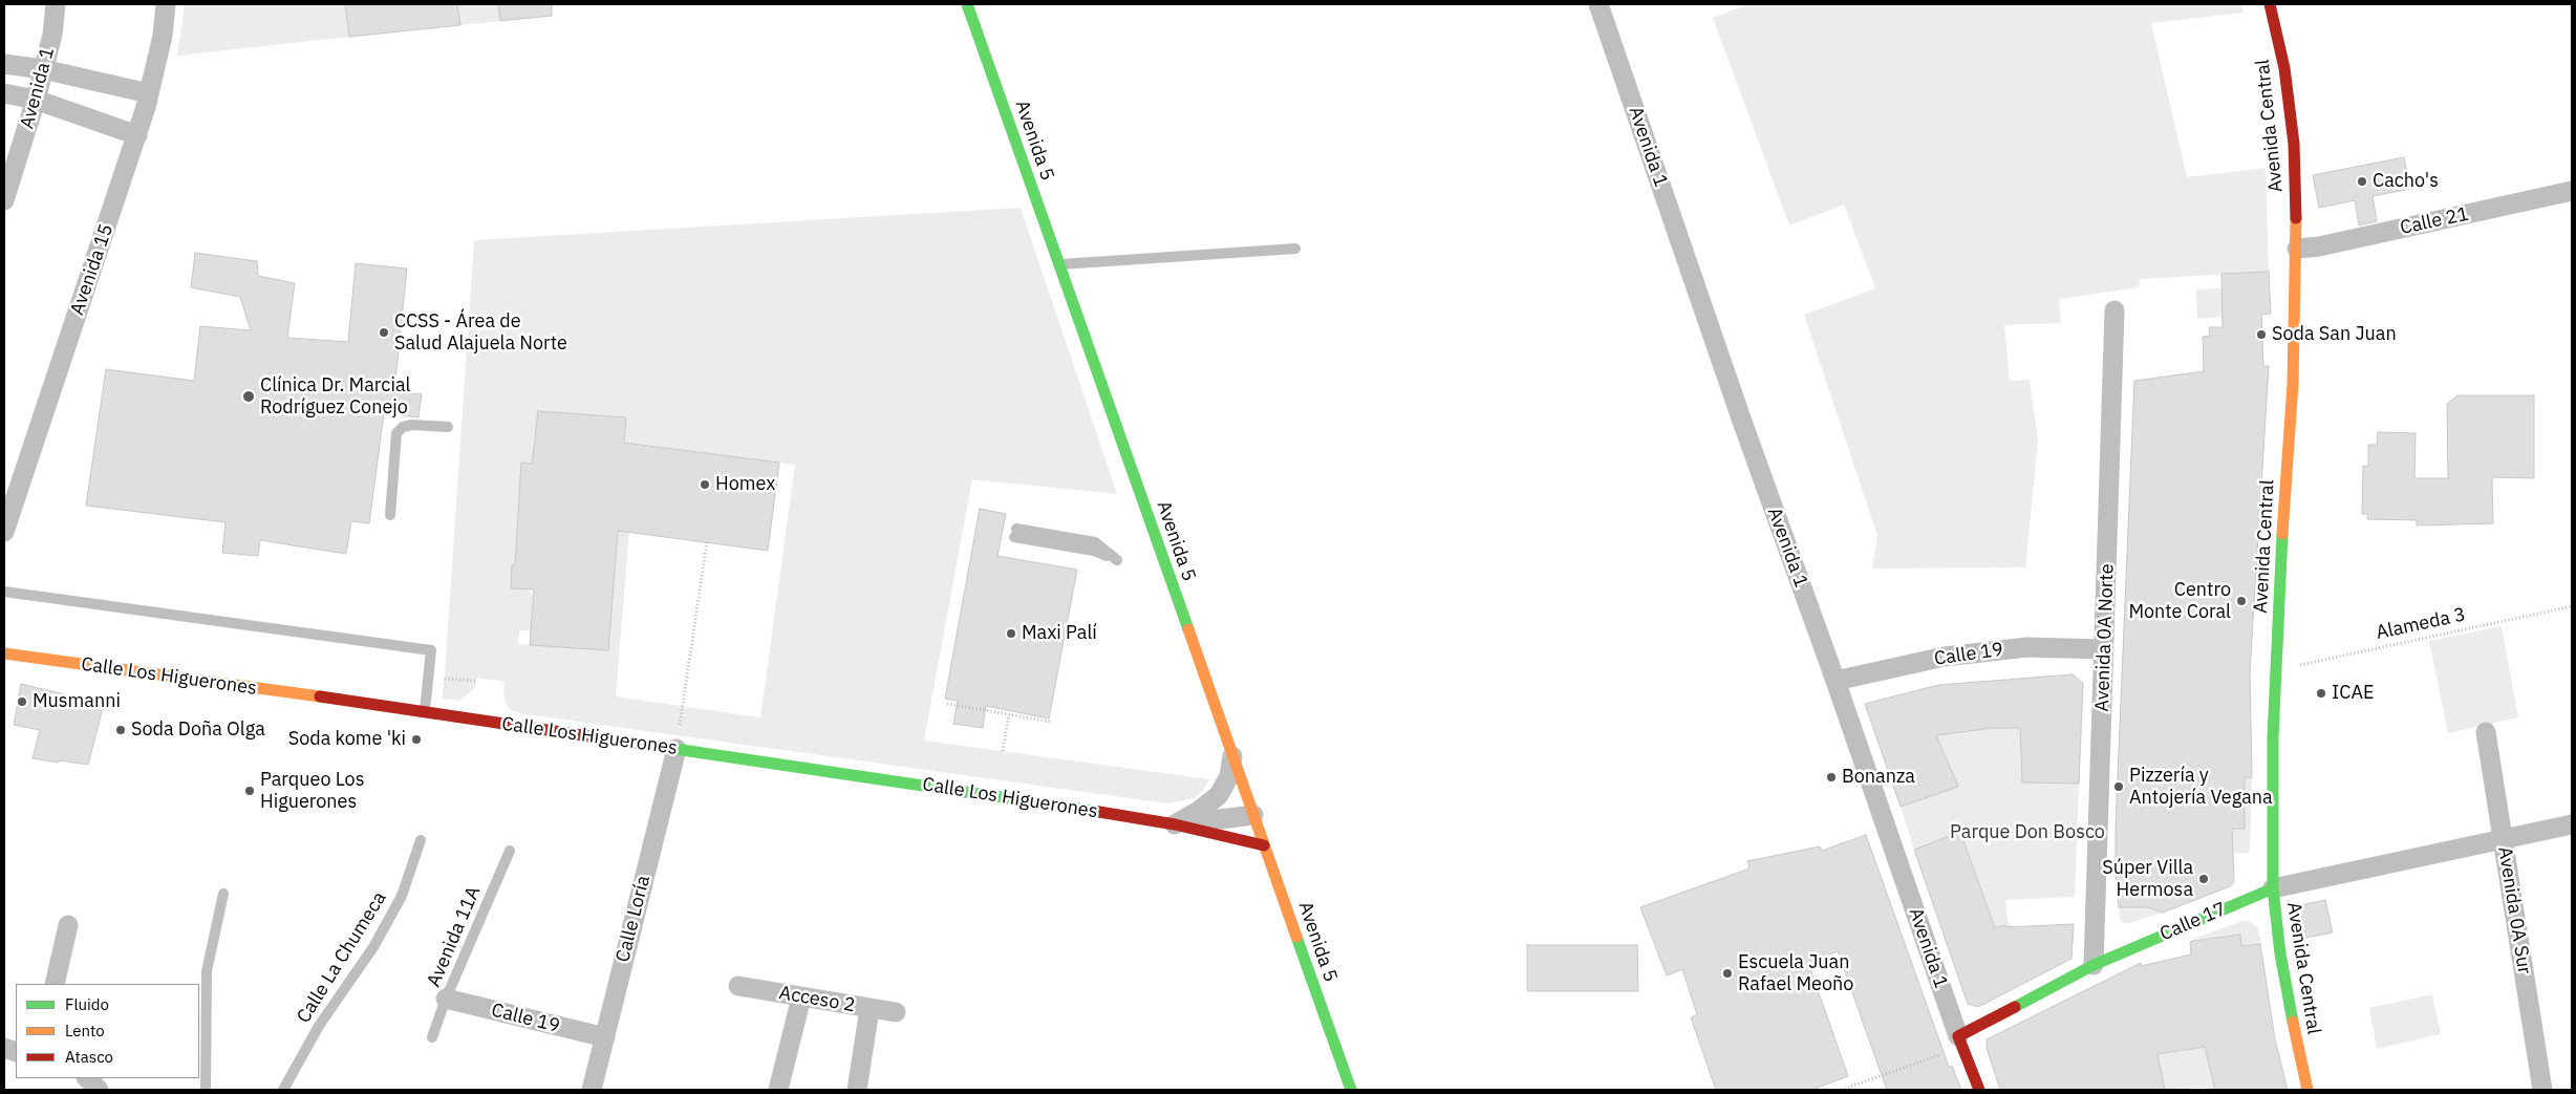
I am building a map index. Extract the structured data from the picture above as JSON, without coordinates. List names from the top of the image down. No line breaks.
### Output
{"streets":{"street":["Avenida 1","Avenida Central","Avenida 5","Calle 21","Avenida 15","Avenida 0A Norte","Calle 19","Calle Los Higuerones","Avenida 0A Sur","Calle Loría","Calle 17","Acceso 2"],"lane":["Avenida 11A","Calle La Chumeca"],"path":["Alameda 3"]},"crossings":[["Avenida 1","Calle 19"],["Avenida 1","Calle 17"],["Avenida Central","Calle 21"],["Avenida Central","Alameda 3"],["Avenida Central","Calle 17"],["Avenida 5","Calle Los Higuerones"],["Avenida 0A Norte","Calle 19"],["Avenida 0A Norte","Calle 17"],["Calle 19","Calle Loría"],["Calle 19","Avenida 11A"],["Calle Los Higuerones","Calle Loría"],["Avenida 0A Sur","Calle 17"]],"parks":["Parque Don Bosco"],"places":["Cacho's","CCSS - Área de Salud Alajuela Norte","Soda San Juan","Clínica Dr. Marcial Rodríguez Conejo","Homex","Centro Monte Coral","Maxi Palí","ICAE","Musmanni","Soda Doña Olga","Soda kome 'ki","Bonanza","Pizzería y Antojería Vegana","Parqueo Los Higuerones","Súper Villa Hermosa","Escuela Juan Rafael Meoño"],"legend":["Fluido","Lento","Atasco"]}
